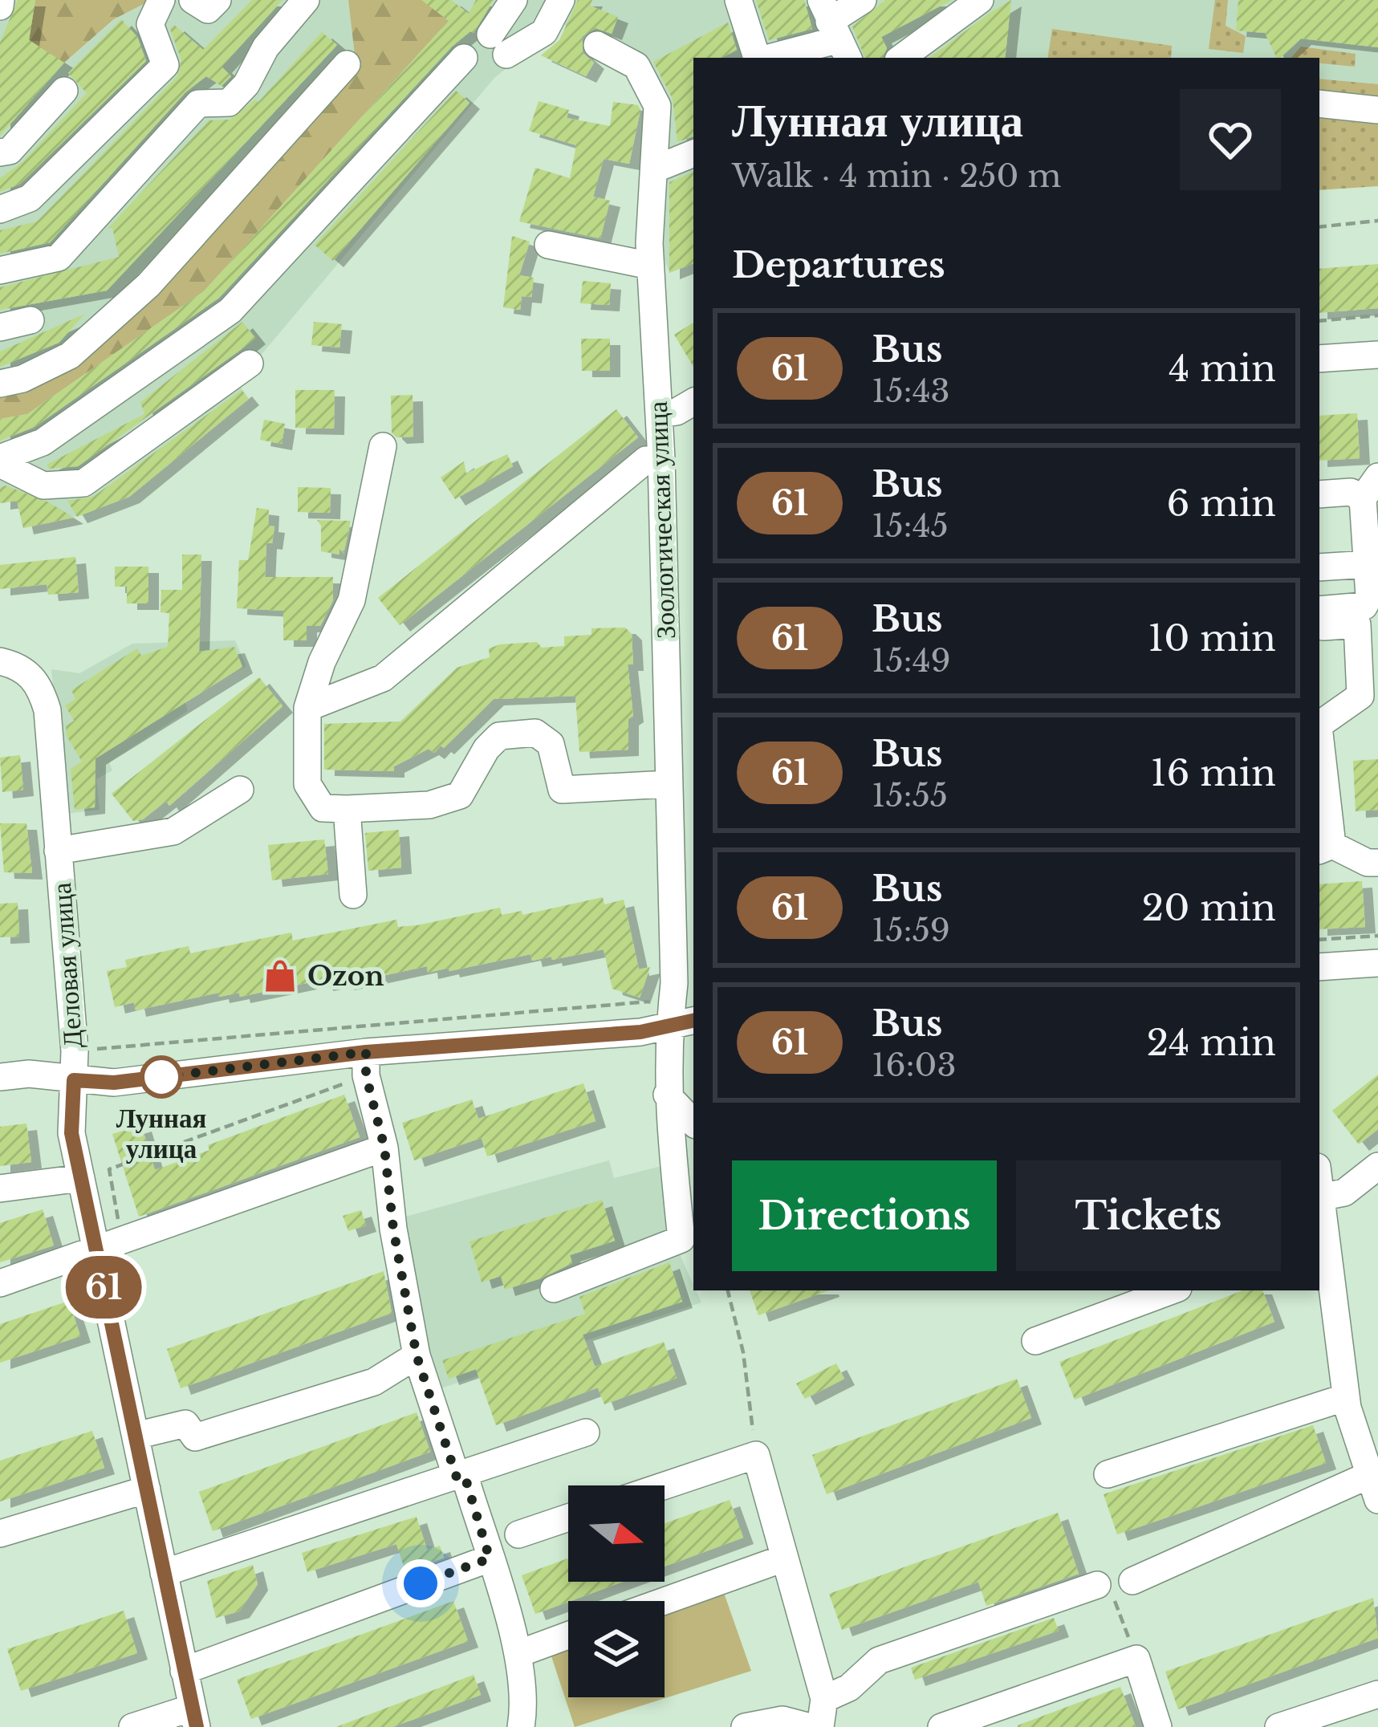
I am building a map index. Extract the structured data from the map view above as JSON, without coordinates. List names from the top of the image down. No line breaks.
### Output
{"streets":{"street":["Зоологическая улица","Деловая улица"]},"places":{"shop":["Ozon"],"other":["Лунная улица"]},"lines":["bus line 61"],"north":"right","page":{"on_map":"61","heading":[["Лунная улица","Walk · 4 min · 250 m"],"Departures"],"list":[{"mark":"61","name":"Bus","note":"15:43","value":"4 min"},{"mark":"61","name":"Bus","note":"15:45","value":"6 min"},{"mark":"61","name":"Bus","note":"15:49","value":"10 min"},{"mark":"61","name":"Bus","note":"15:55","value":"16 min"},{"mark":"61","name":"Bus","note":"15:59","value":"20 min"},{"mark":"61","name":"Bus","note":"16:03","value":"24 min"}],"buttons":["Directions","Tickets"]}}
